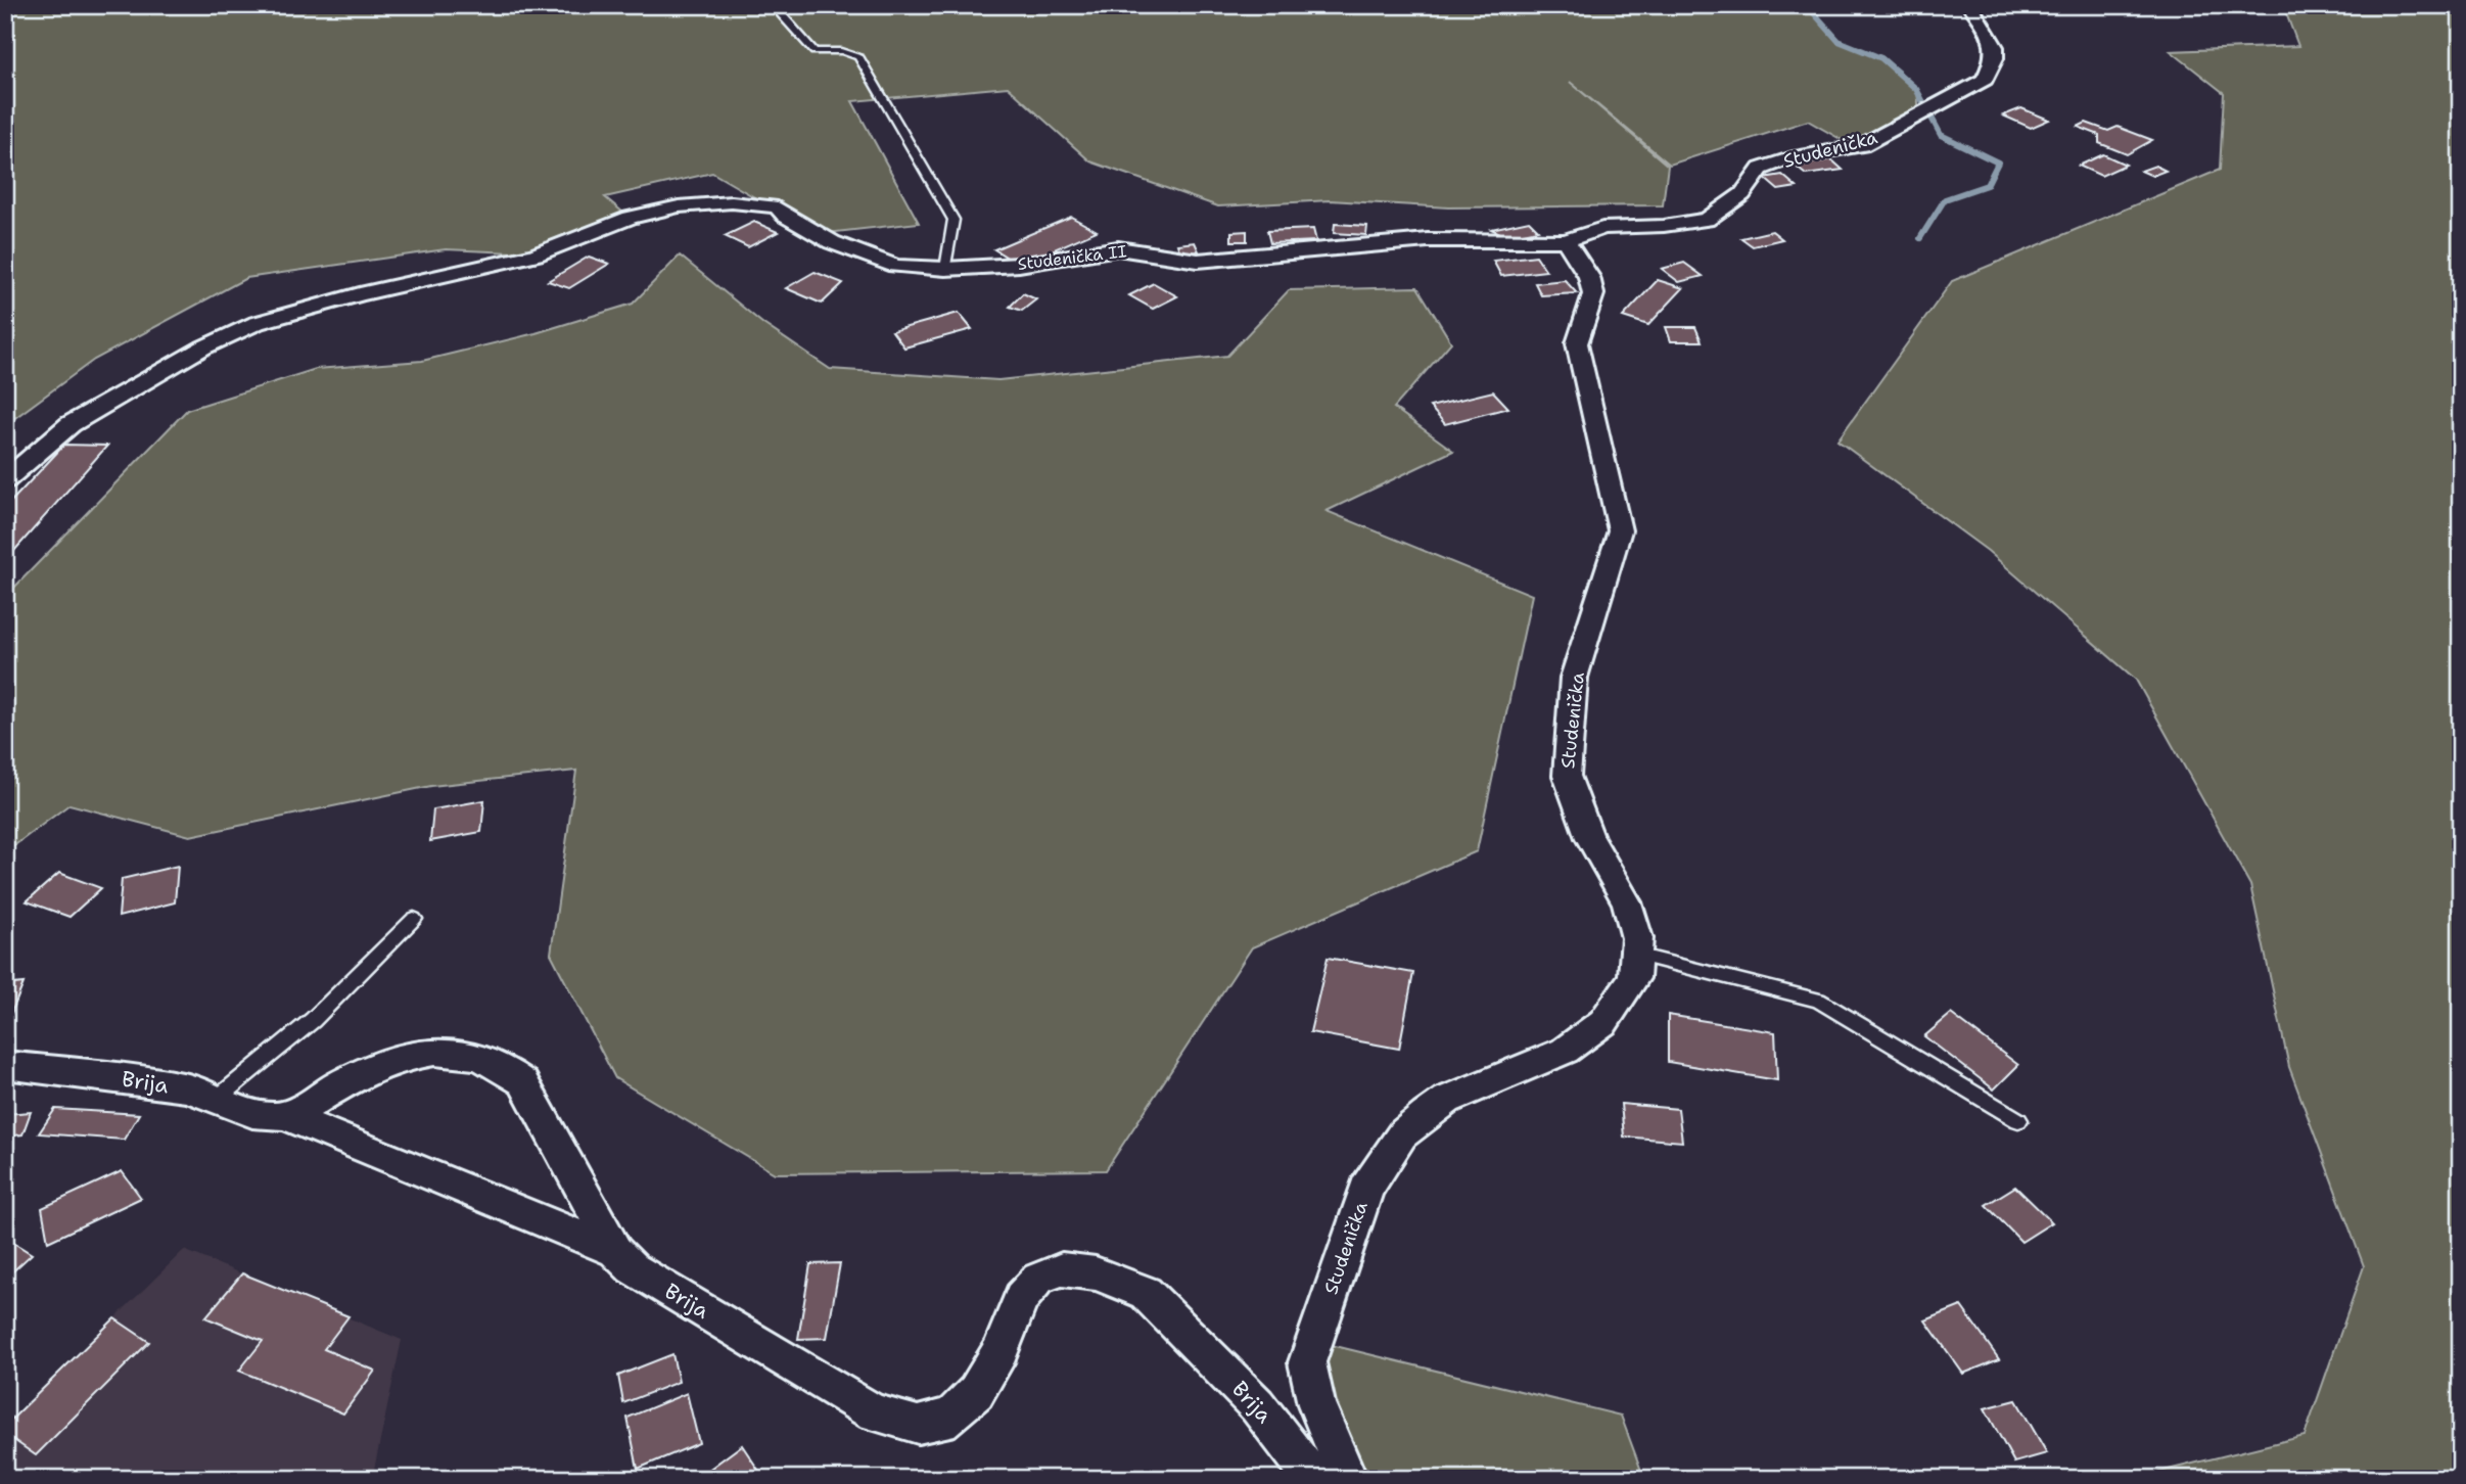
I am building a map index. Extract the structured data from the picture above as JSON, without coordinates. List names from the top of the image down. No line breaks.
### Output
{"streets":{"street":["Studenička","Studenička II","Brija"]},"crossings":[["Studenička","Studenička II"]]}
